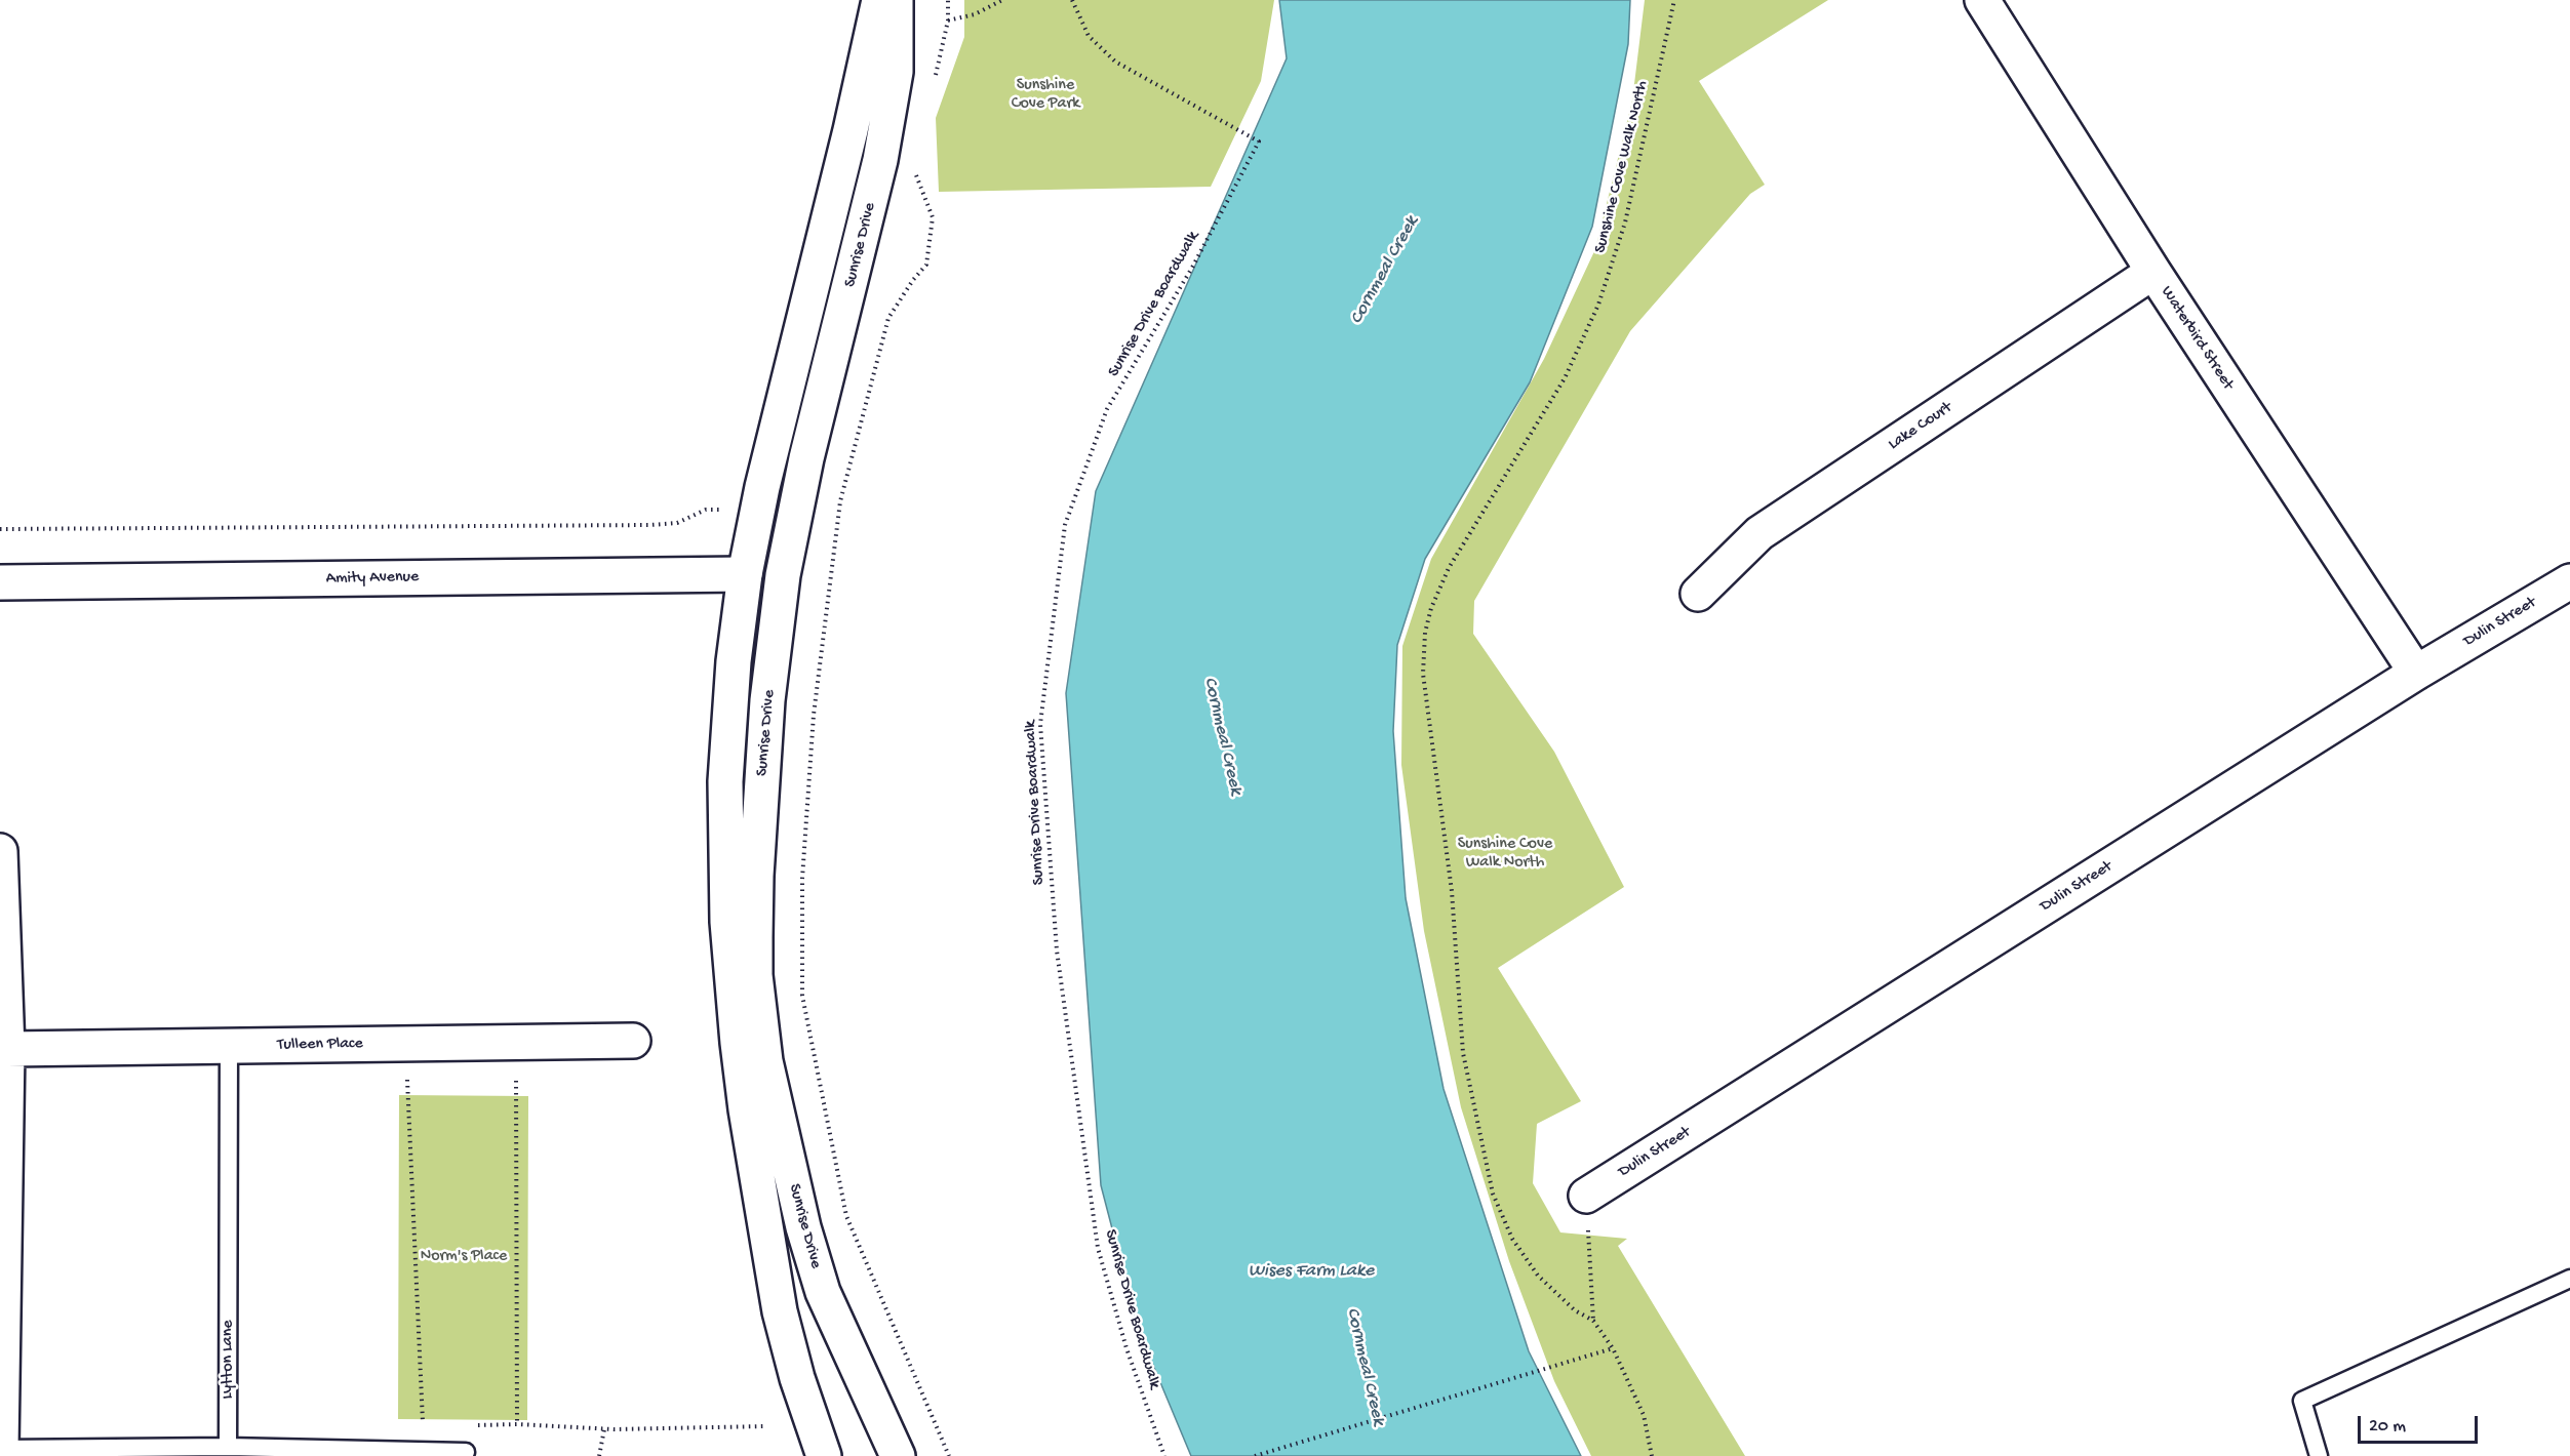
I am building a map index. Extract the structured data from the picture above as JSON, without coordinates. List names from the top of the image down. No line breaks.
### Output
{"streets":{"street":["Sunrise Drive","Waterbird Street","Lake Court","Amity Avenue","Dulin Street","Tulleen Place"],"lane":["Lytton Lane"],"path":["Sunshine Cove Walk North","Sunrise Drive Boardwalk"]},"crossings":[["Sunrise Drive","Amity Avenue"],["Waterbird Street","Lake Court"],["Waterbird Street","Dulin Street"],["Tulleen Place","Lytton Lane"]],"water":["Cornmeal Creek","Wises Farm Lake"],"parks":["Sunshine Cove Park","Sunshine Cove Walk North","Norm's Place"],"scale_bar":"20 m"}
